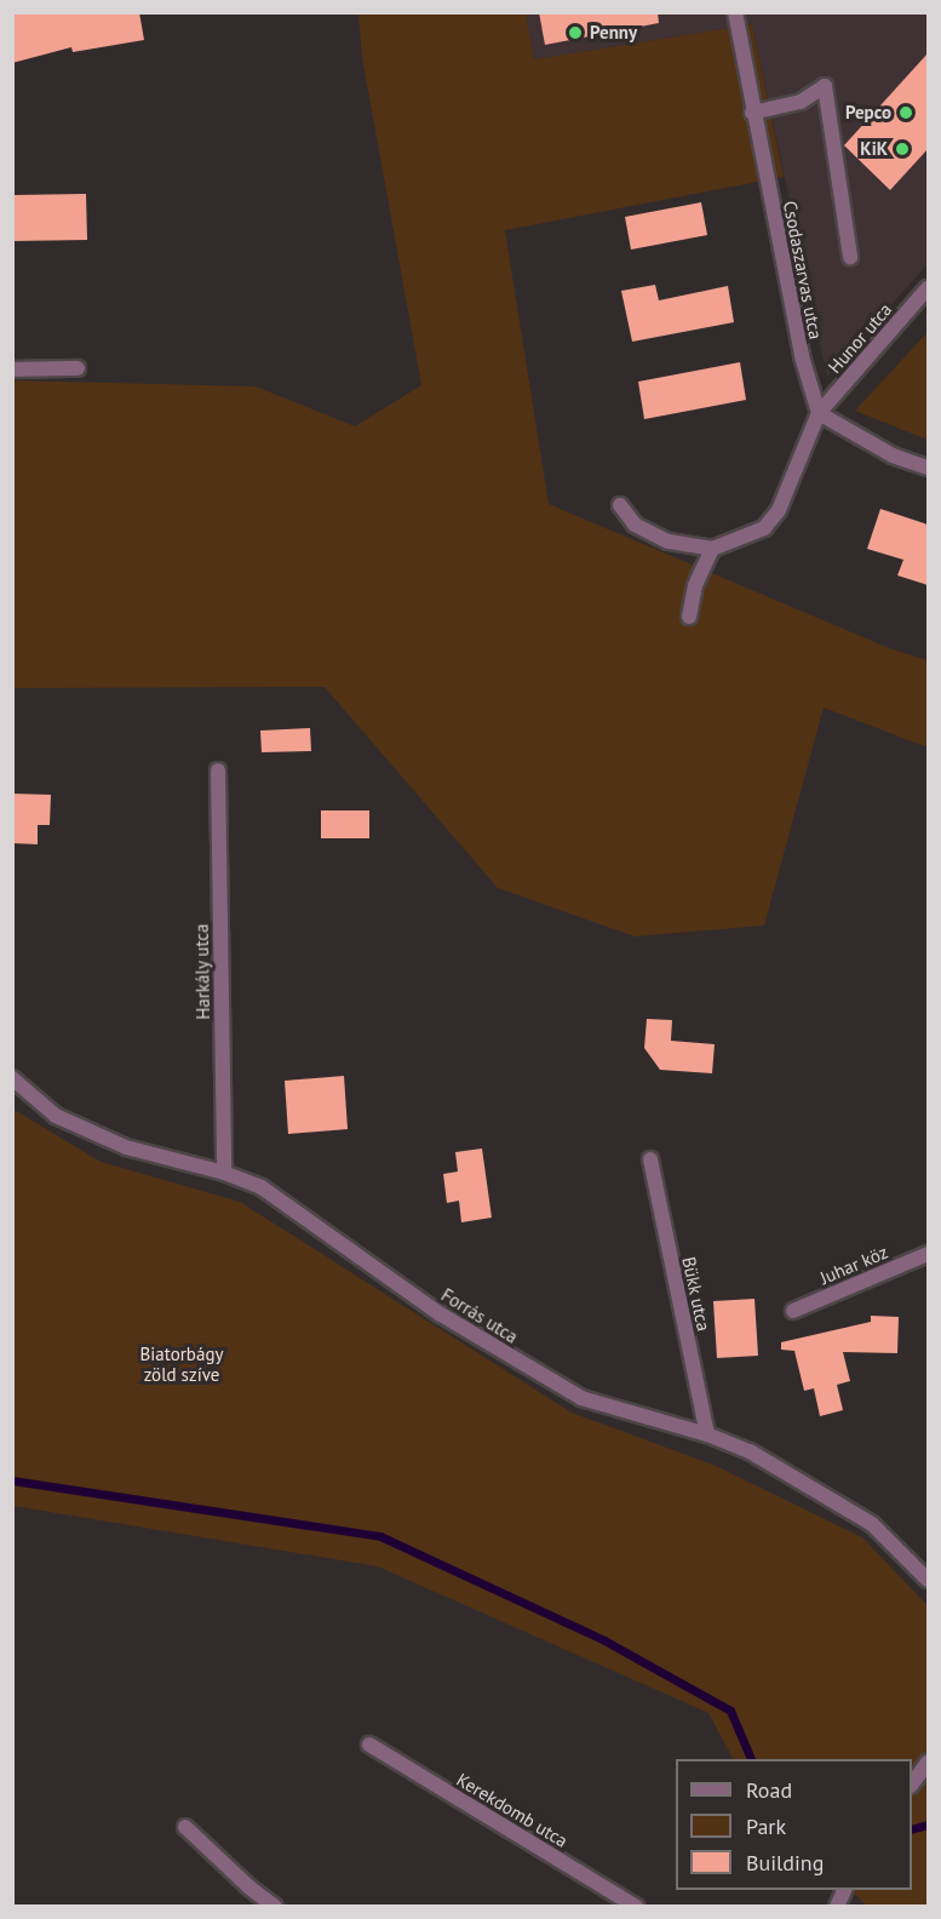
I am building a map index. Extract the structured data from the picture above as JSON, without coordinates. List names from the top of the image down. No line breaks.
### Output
{"streets":{"street":["Csodaszarvas utca","Hunor utca","Harkály utca","Juhar köz","Bükk utca","Forrás utca","Kerekdomb utca"]},"crossings":[["Csodaszarvas utca","Hunor utca"],["Harkály utca","Forrás utca"],["Bükk utca","Forrás utca"]],"parks":["Biatorbágy zöld szíve"],"places":["Penny","Pepco","KiK"],"legend":["Road","Park","Building"]}
